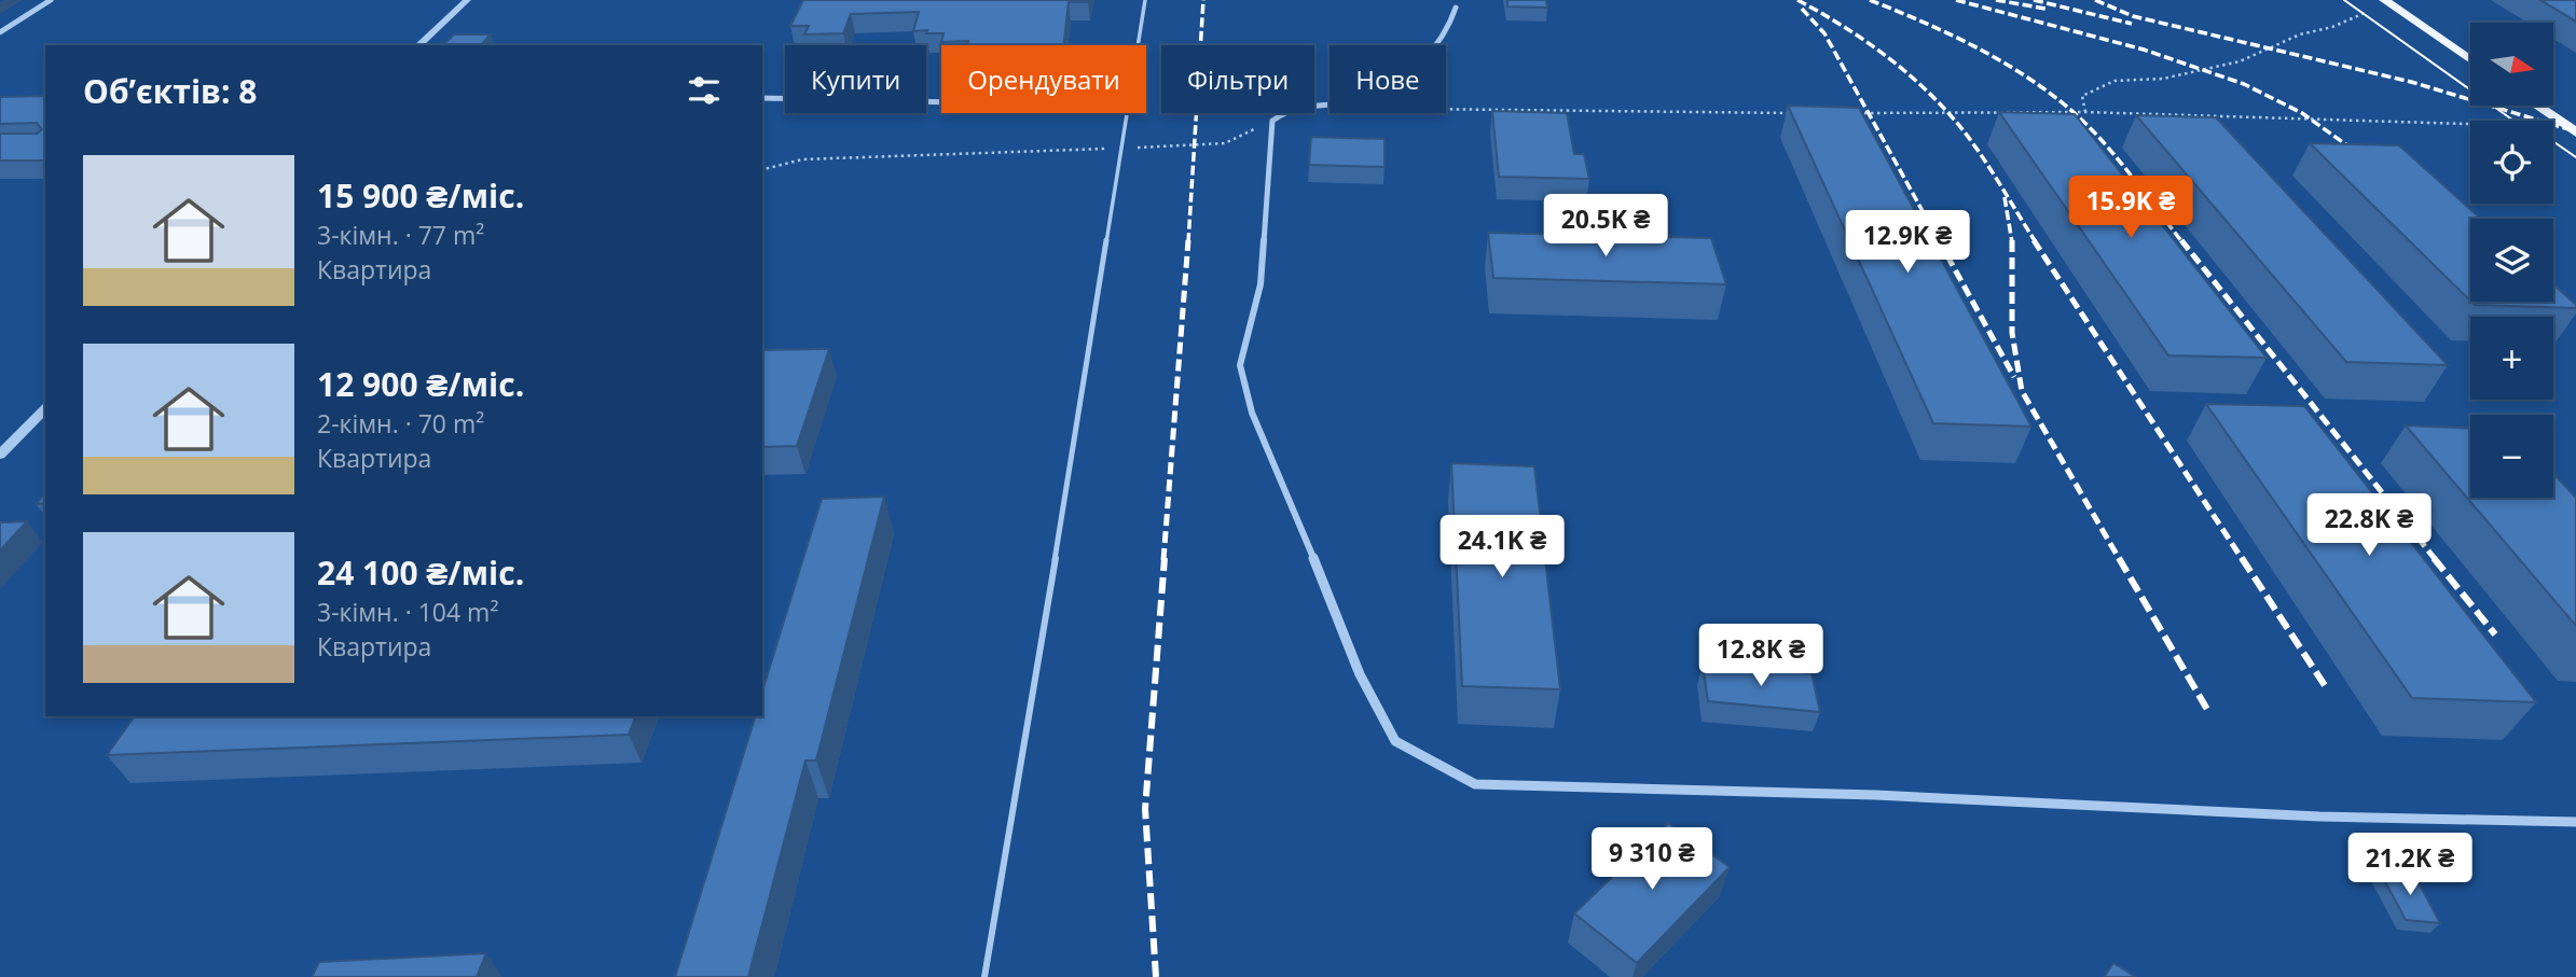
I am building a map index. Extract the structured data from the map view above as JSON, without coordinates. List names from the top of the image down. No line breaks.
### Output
{"north":"right","page":{"map_buttons":["+","−"],"chip":["Купити","Орендувати","Фільтри","Нове"],"heading":"Об’єктів: 8","list":[{"name":"15 900 ₴/міс.","note":"3-кімн. · 77 m² · Квартира"},{"name":"12 900 ₴/міс.","note":"2-кімн. · 70 m² · Квартира"},{"name":"24 100 ₴/міс.","note":"3-кімн. · 104 m² · Квартира"}],"price":["15.9K ₴","20.5K ₴","12.9K ₴","22.8K ₴","24.1K ₴","12.8K ₴","9 310 ₴","21.2K ₴"]}}
